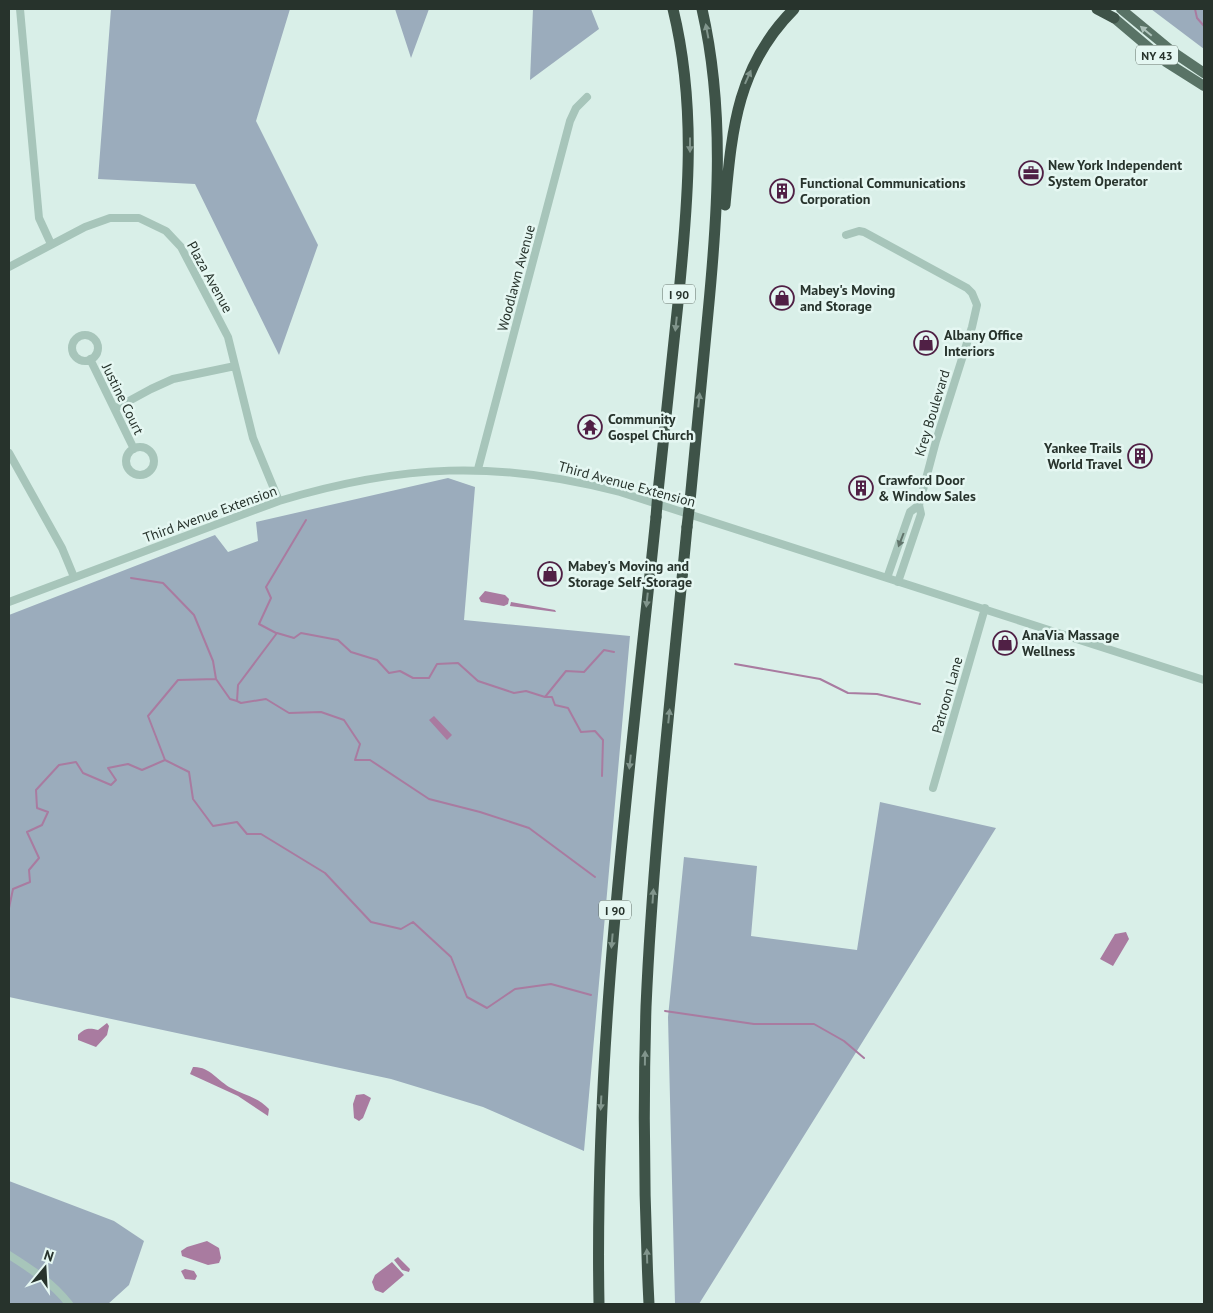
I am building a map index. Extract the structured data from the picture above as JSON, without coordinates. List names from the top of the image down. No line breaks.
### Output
{"streets":{"highway":["I 90"],"main road":["NY 43"],"street":["Plaza Avenue","Woodlawn Avenue","Justine Court","Krey Boulevard","Third Avenue Extension","Patroon Lane"]},"crossings":[["Plaza Avenue","Third Avenue Extension"],["Woodlawn Avenue","Third Avenue Extension"],["Krey Boulevard","Third Avenue Extension"],["Third Avenue Extension","Patroon Lane"]],"places":{"office":["New York Independent System Operator"],"building":["Functional Communications Corporation","Yankee Trails World Travel","Crawford Door & Window Sales"],"shop":["Mabey's Moving and Storage","Albany Office Interiors","Mabey's Moving and Storage Self-Storage","AnaVia Massage Wellness"],"temple":["Community Gospel Church"]},"north":"top"}
